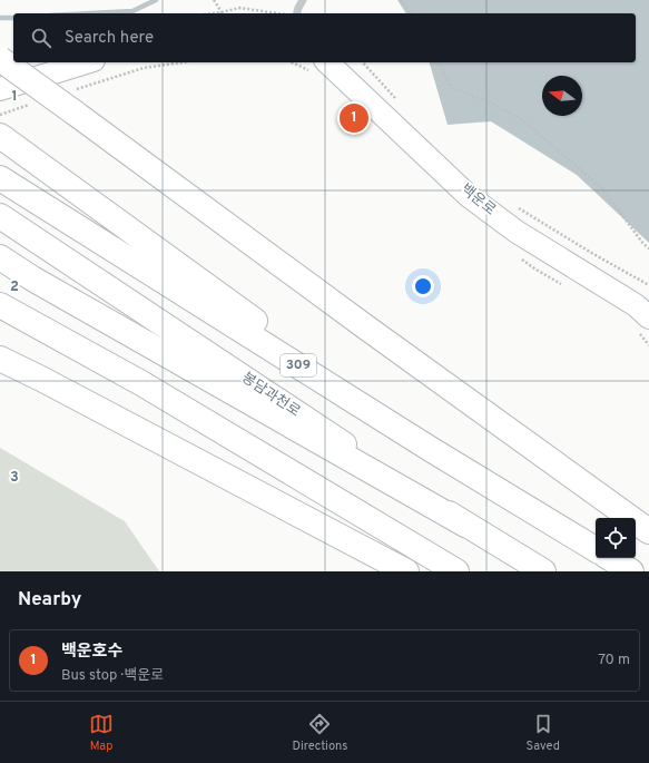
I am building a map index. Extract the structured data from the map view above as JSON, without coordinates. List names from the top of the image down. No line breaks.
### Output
{"streets":{"highway":["309","봉담과천로"],"main road":["백운로"]},"north":"left","page":{"search":"Search here","pins":"1","heading":"Nearby","list":[{"mark":"1","name":"백운호수","note":"Bus stop · 백운로","value":"70 m"}],"nav":["Map","Directions","Saved"]},"grid":{"rows":["1","2","3"]}}
